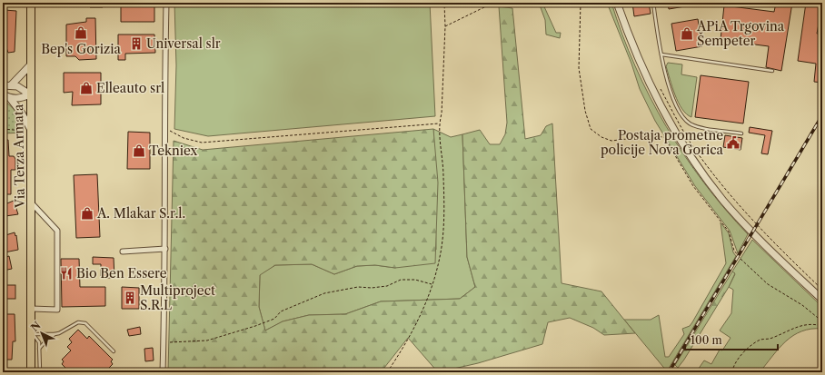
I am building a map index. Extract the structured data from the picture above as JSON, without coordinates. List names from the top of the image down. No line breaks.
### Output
{"streets":{"main road":["Via Terza Armata"]},"places":{"shop":["Bep's Gorizia","APiA Trgovina Šempeter","Elleauto srl","Tekniex","A. Mlakar S.r.l."],"building":["Universal slr","Multiproject S.R.L"],"public building":["Postaja prometne policije Nova Gorica"],"restaurant":["Bio Ben Essere"]},"scale_bar":"100 m","north":"top left"}
